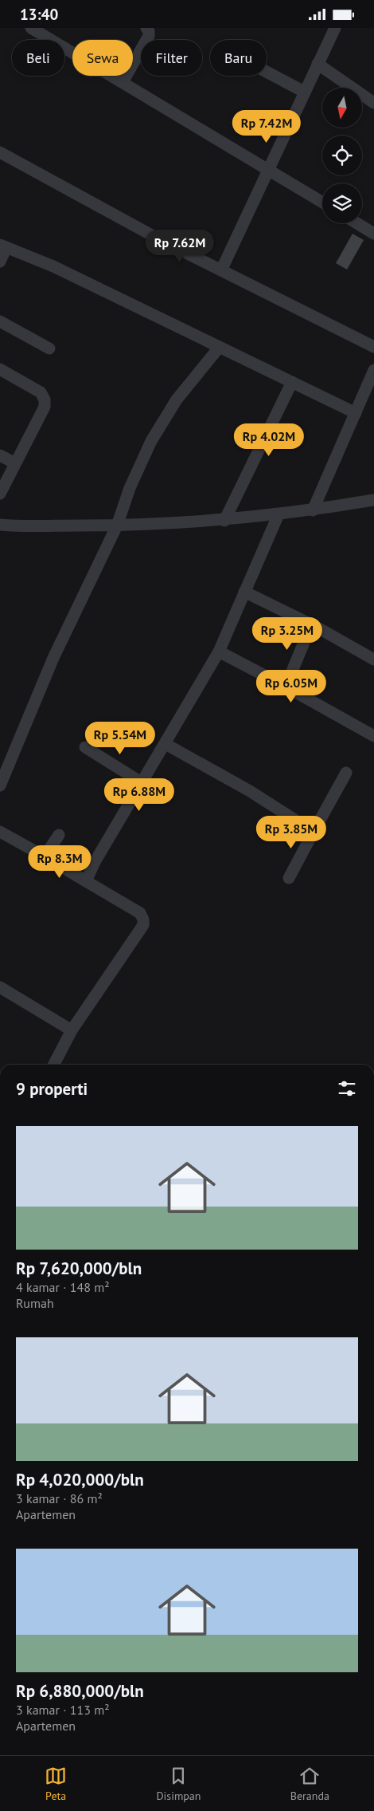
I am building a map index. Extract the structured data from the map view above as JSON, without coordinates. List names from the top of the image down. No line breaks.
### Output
{"north":"bottom","page":{"status":"13:40","chip":["Beli","Sewa","Filter","Baru"],"price":["Rp 7.42M","Rp 7.62M","Rp 4.02M","Rp 3.25M","Rp 6.05M","Rp 5.54M","Rp 6.88M","Rp 3.85M","Rp 8.3M"],"heading":"9 properti","list":[{"name":"Rp 7,620,000/bln","note":"4 kamar · 148 m² · Rumah"},{"name":"Rp 4,020,000/bln","note":"3 kamar · 86 m² · Apartemen"},{"name":"Rp 6,880,000/bln","note":"3 kamar · 113 m² · Apartemen"}],"tabs":["Peta","Disimpan","Beranda"]}}
